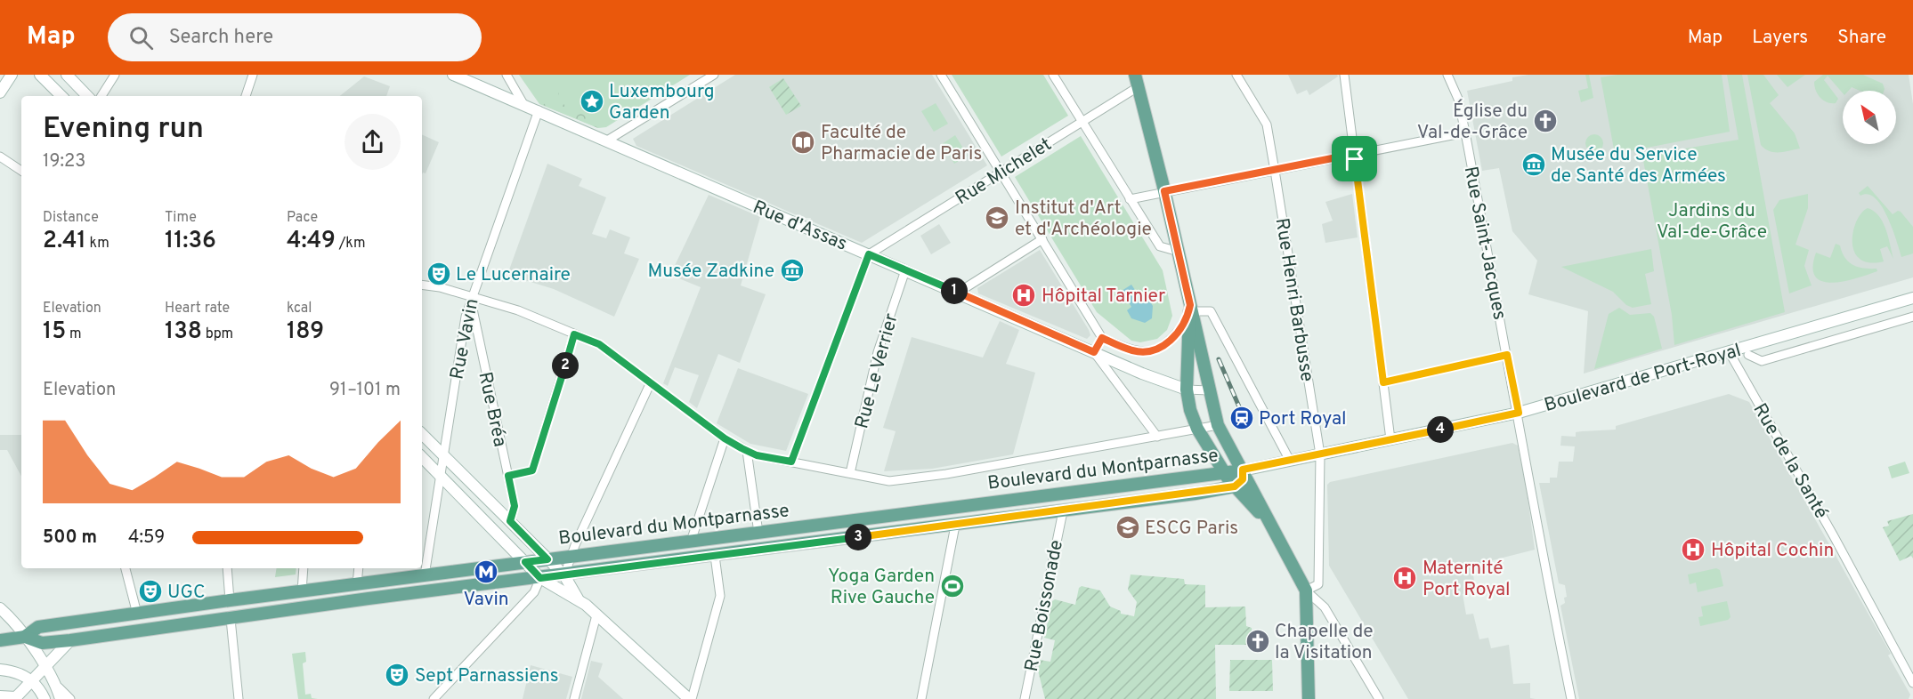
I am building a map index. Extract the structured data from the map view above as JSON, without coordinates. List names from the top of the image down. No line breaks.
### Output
{"streets":{"main road":["Rue d'Assas","Boulevard de Port-Royal","Boulevard du Montparnasse"],"street":["Rue Michelet","Rue Saint-Jacques","Rue Henri Barbusse","Rue Vavin","Rue Le Verrier","Rue Bréa","Rue de la Santé","Rue Boissonade"]},"crossings":[["Rue Michelet","Rue d'Assas"],["Rue d'Assas","Rue Vavin"],["Rue d'Assas","Rue Le Verrier"],["Rue Saint-Jacques","Boulevard de Port-Royal"],["Rue Henri Barbusse","Boulevard de Port-Royal"],["Rue Vavin","Rue Bréa"],["Rue Vavin","Boulevard du Montparnasse"],["Boulevard de Port-Royal","Rue de la Santé"],["Boulevard de Port-Royal","Boulevard du Montparnasse"],["Boulevard du Montparnasse","Rue Boissonade"]],"parks":["Jardins du Val-de-Grâce"],"places":{"place":["Luxembourg Garden"],"church":["Église du Val-de-Grâce","Chapelle de la Visitation"],"library":["Faculté de Pharmacie de Paris"],"museum":["Musée du Service de Santé des Armées","Musée Zadkine"],"school or university":["Institut d'Art et d'Archéologie","ESCG Paris"],"theatre":["Le Lucernaire","UGC","Sept Parnassiens"],"hospital":["Hôpital Tarnier","Hôpital Cochin","Maternité Port Royal"],"station":["Port Royal"],"metro station":["Vavin"],"sports":["Yoga Garden Rive Gauche"]},"north":"top left","page":{"header":"Map","search":"Search here","nav":["Map","Layers","Share"],"heading":["Evening run","19:23"],"stats":[["Distance","2.41 km"],["Time","11:36"],["Pace","4:49 /km"],["Elevation","15 m"],["Heart rate","138 bpm"],["kcal","189"]],"pins":["1","2","4","3"],"chart":["Elevation","91–101 m"],"list":[{"name":"500 m","note":"4:59"}]}}
